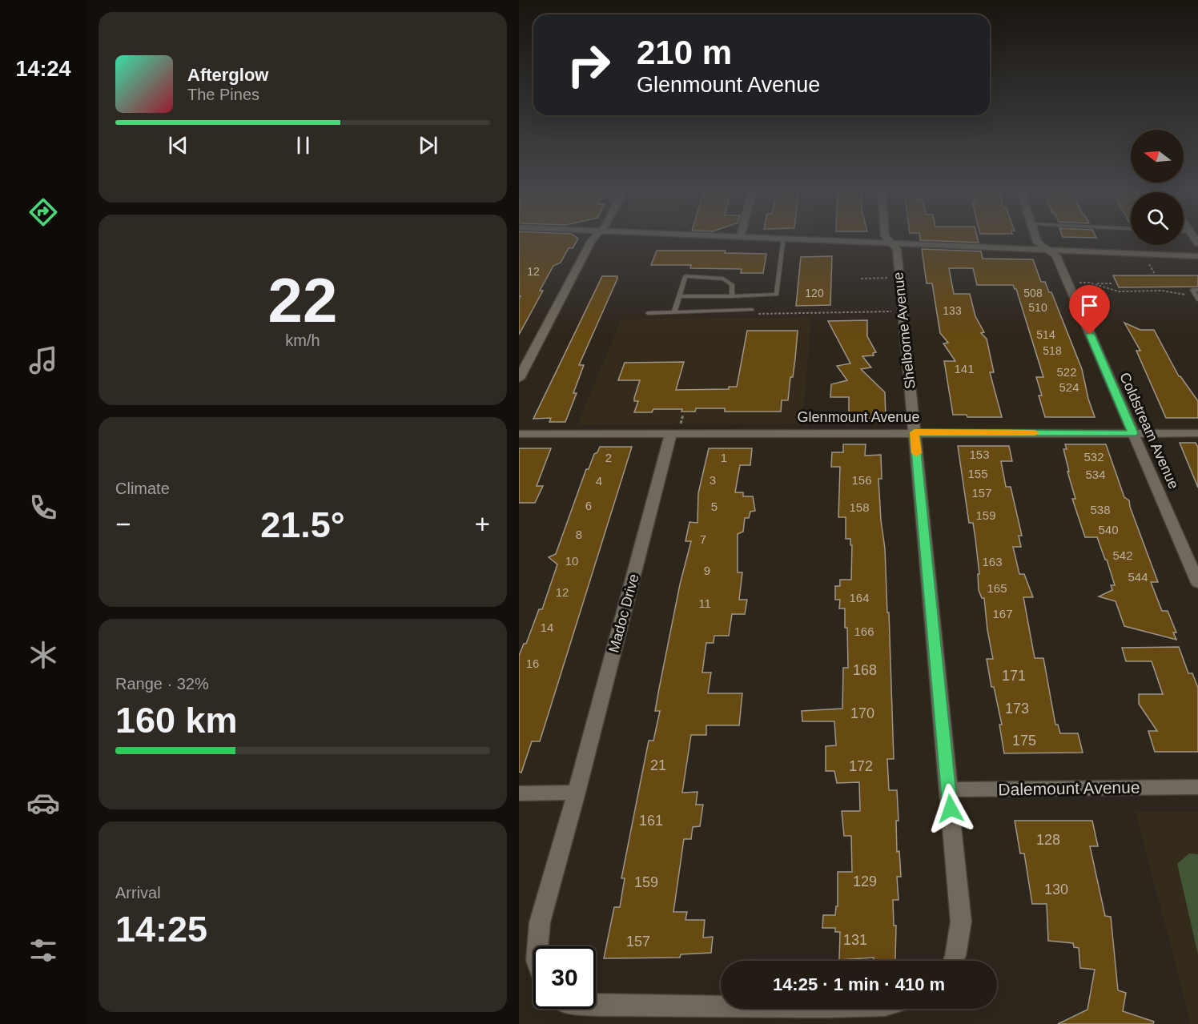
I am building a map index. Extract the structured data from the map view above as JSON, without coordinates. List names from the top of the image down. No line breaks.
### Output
{"streets":{"street":["Shelborne Avenue","Glenmount Avenue","Coldstream Avenue","Madoc Drive","Dalemount Avenue"]},"crossings":[["Shelborne Avenue","Glenmount Avenue"],["Shelborne Avenue","Dalemount Avenue"],["Glenmount Avenue","Coldstream Avenue"],["Glenmount Avenue","Madoc Drive"]],"house_numbers":["12","120","508","510","133","514","518","141","522","524","153","532","2","1","155","534","3","156","4","157","6","5","158","538","159","540","8","7","542","10","163","9","544","165","12","164","11","167","14","166","16","168","171","173","170","175","21","172","161","128","129","159","130","131","157"],"north":"left","page":{"tabs":"14:24","turn":["210 m","Glenmount Avenue"],"song":["Afterglow","The Pines"],"tile":[["22","km/h"],"Climate",["Range · 32%","160 km"],["Arrival","14:25"]],"heat":["−","21.5°","+"],"limit":"30","trip":"14:25 · 1 min · 410 m"}}
